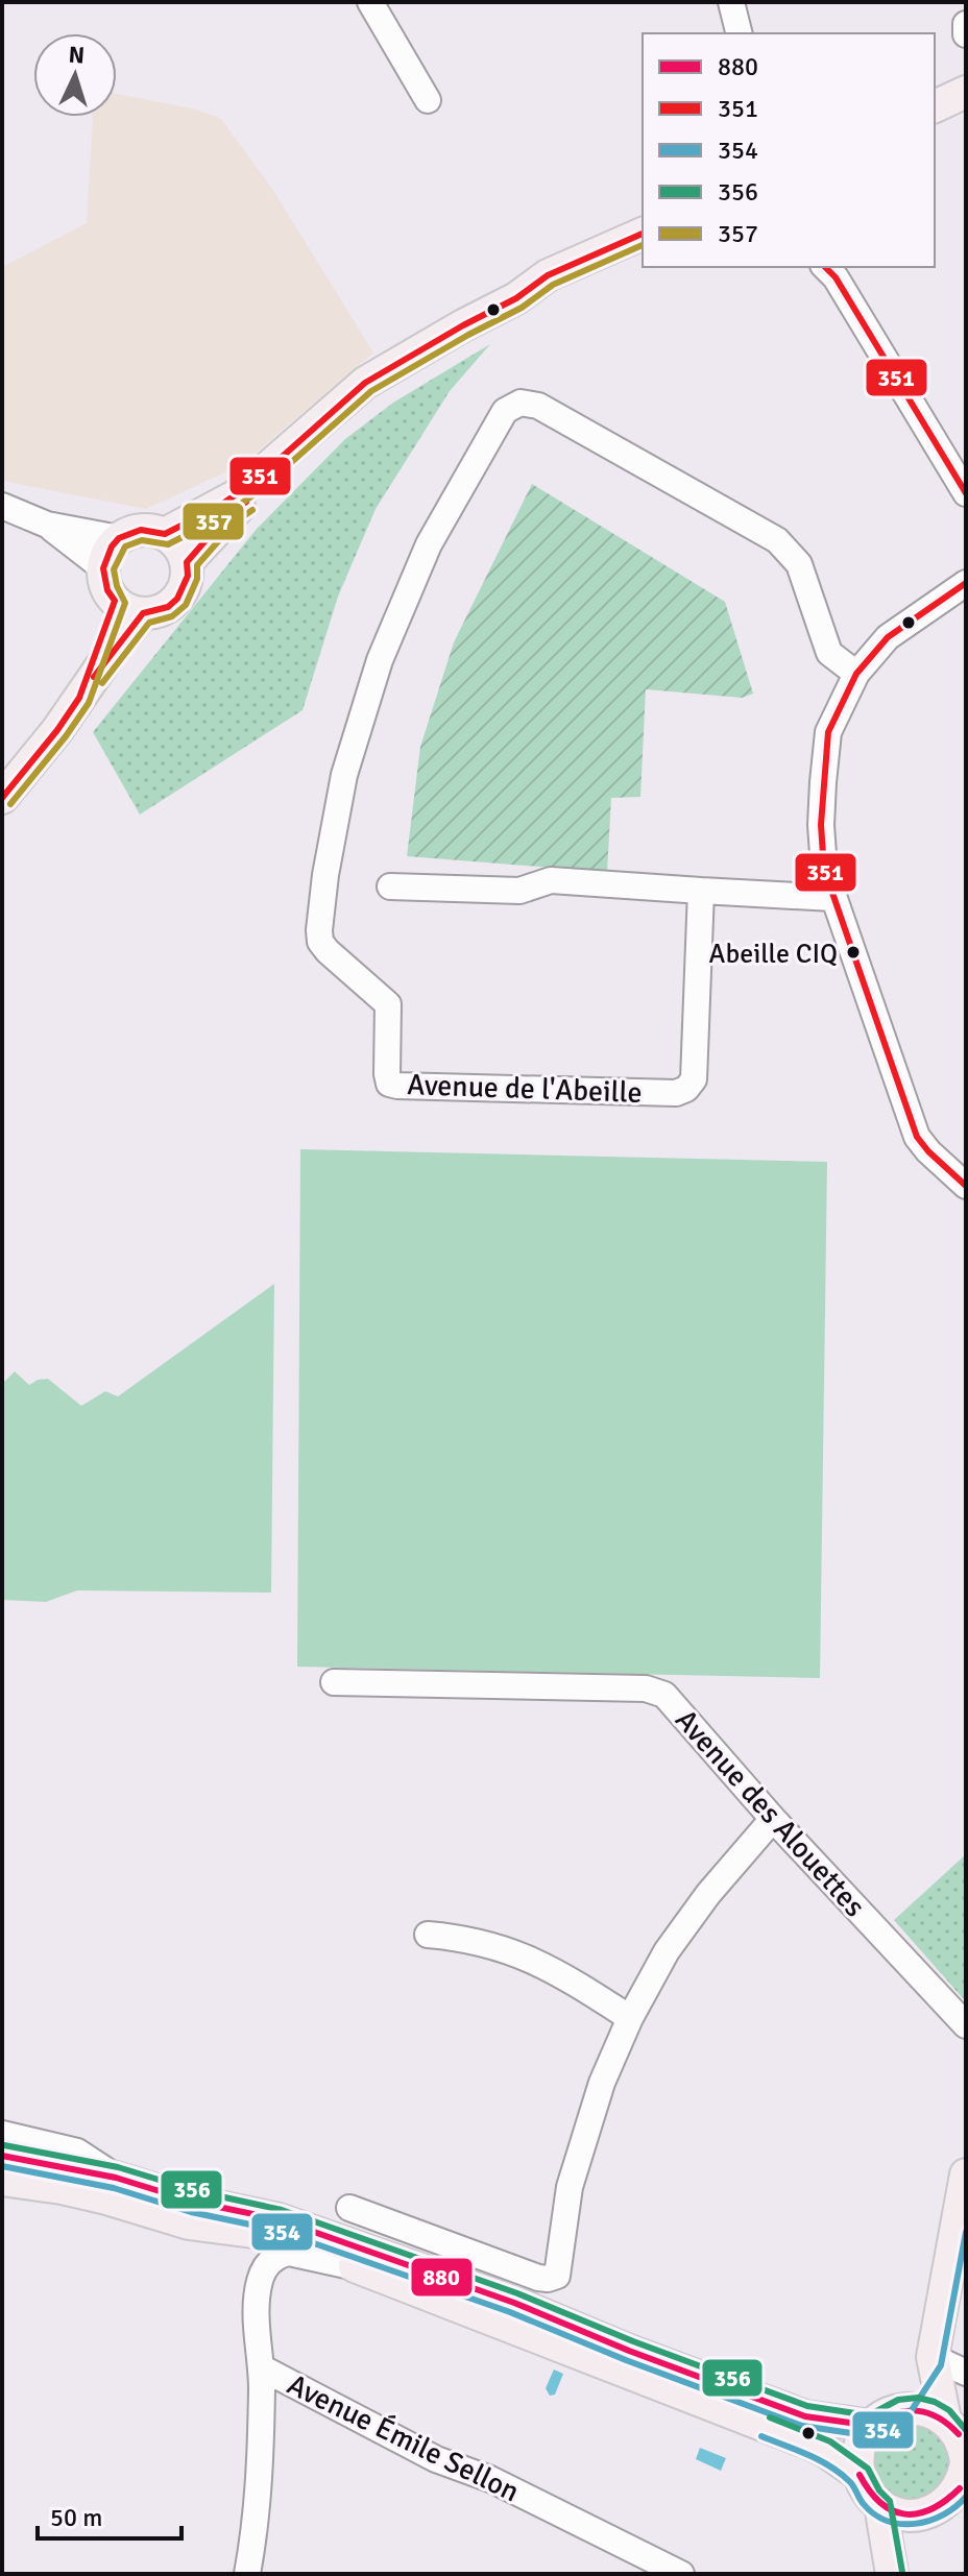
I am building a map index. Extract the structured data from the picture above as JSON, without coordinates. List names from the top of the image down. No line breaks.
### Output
{"streets":{"street":["Avenue de l'Abeille","Avenue des Alouettes","Avenue Émile Sellon"]},"places":["Abeille CIQ"],"lines":["transit line 351","transit line 357","transit line 356","transit line 880","transit line 354"],"legend":["880","351","354","356","357"],"scale_bar":"50 m","north":"top"}
